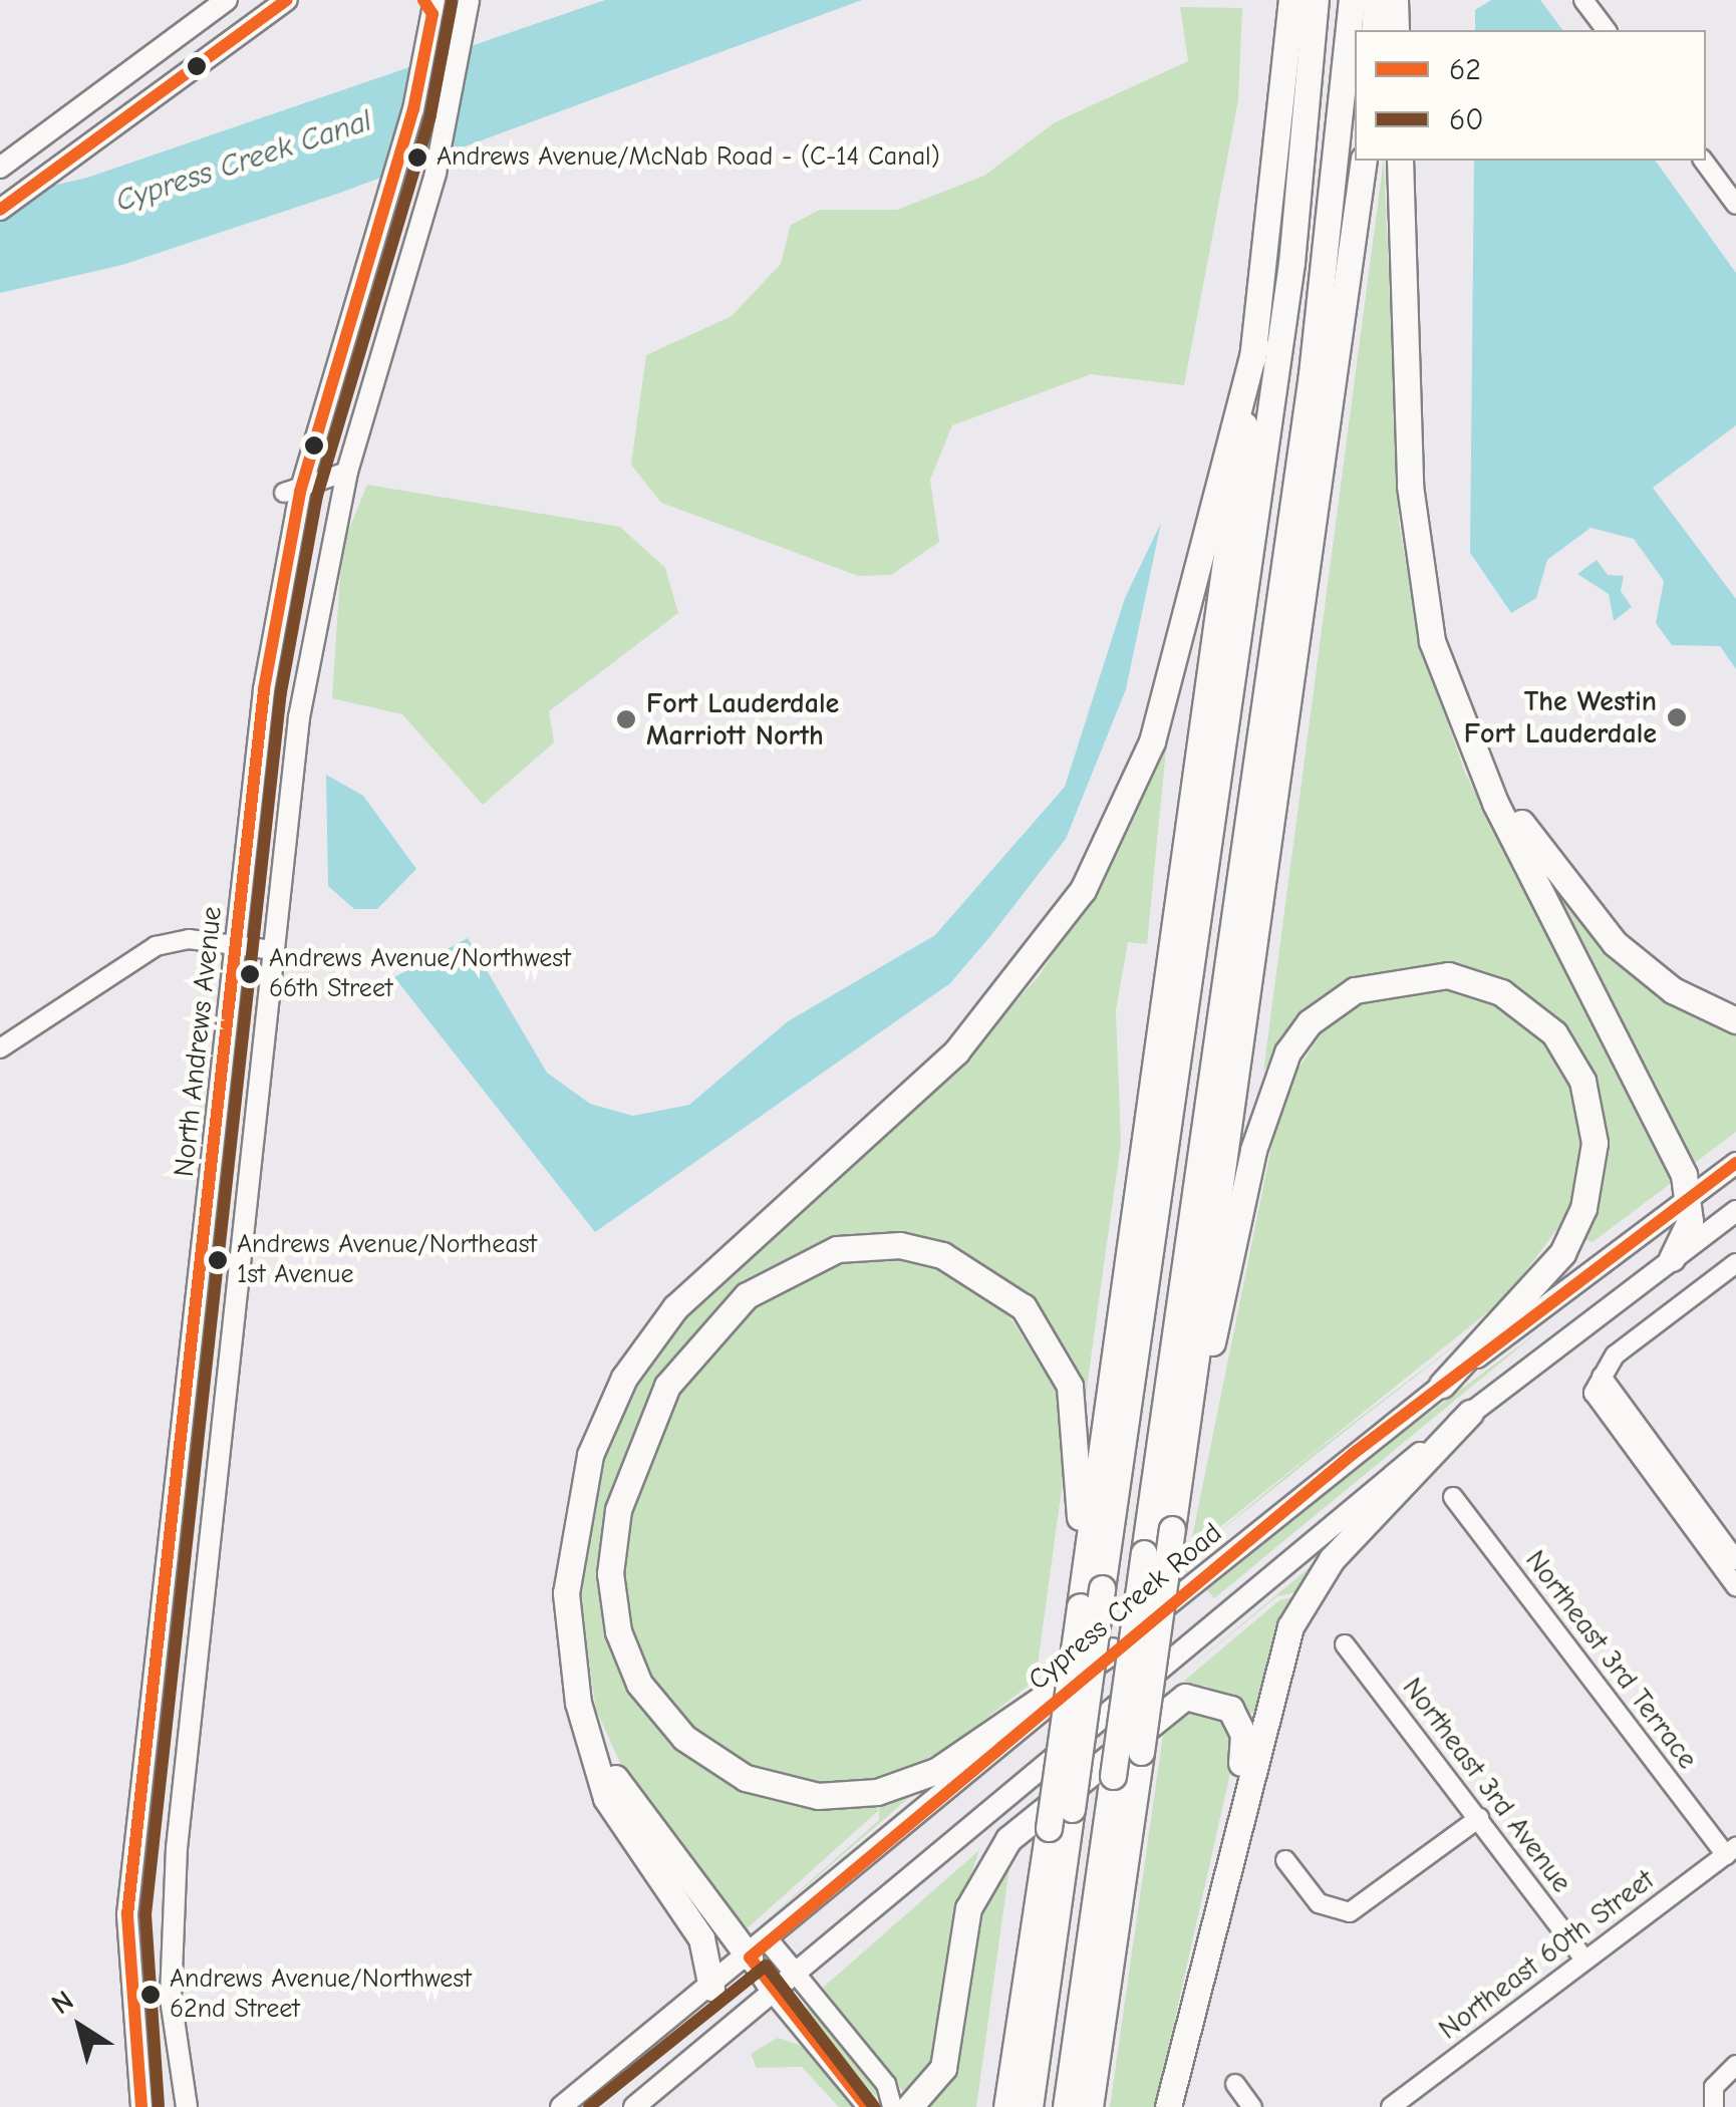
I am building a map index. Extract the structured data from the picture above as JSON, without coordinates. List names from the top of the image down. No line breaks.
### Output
{"streets":{"main road":["North Andrews Avenue","Cypress Creek Road"],"street":["Northeast 3rd Terrace","Northeast 3rd Avenue","Northeast 60th Street"]},"crossings":[["Northeast 3rd Terrace","Northeast 60th Street"],["Northeast 3rd Avenue","Northeast 60th Street"]],"water":["Cypress Creek Canal"],"places":["Andrews Avenue/McNab Road - (C-14 Canal)","The Westin Fort Lauderdale","Fort Lauderdale Marriott North","Andrews Avenue/Northwest 66th Street","Andrews Avenue/Northeast 1st Avenue","Andrews Avenue/Northwest 62nd Street"],"lines":["transit line 62","transit line 60"],"legend":["62","60"],"north":"top left"}
